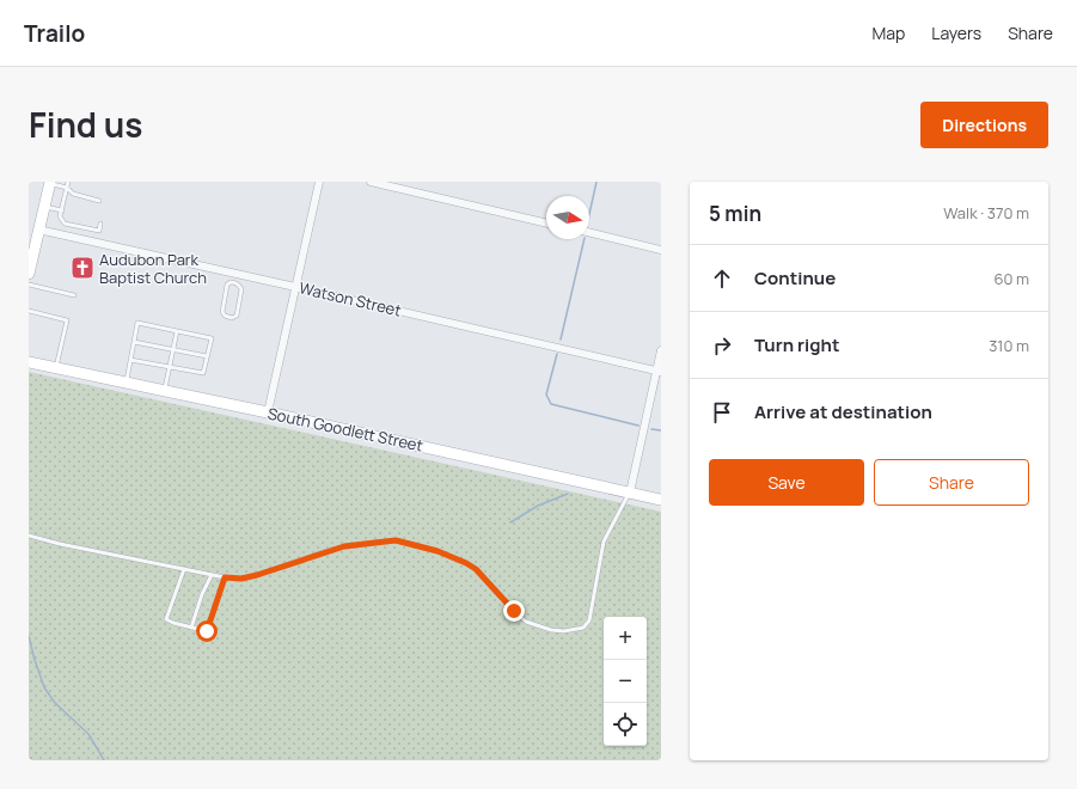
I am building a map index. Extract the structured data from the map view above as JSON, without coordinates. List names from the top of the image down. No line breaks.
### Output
{"streets":{"main road":["South Goodlett Street"],"street":["Watson Street"]},"places":{"church":["Audubon Park Baptist Church"]},"north":"right","page":{"header":"Trailo","nav":["Map","Layers","Share"],"title":"Find us","buttons":["Directions",["Save","Share"]],"heading":["5 min","Walk · 370 m"],"list":[["Continue","60 m"],["Turn right","310 m"],"Arrive at destination"],"map_buttons":["+","−"]}}
